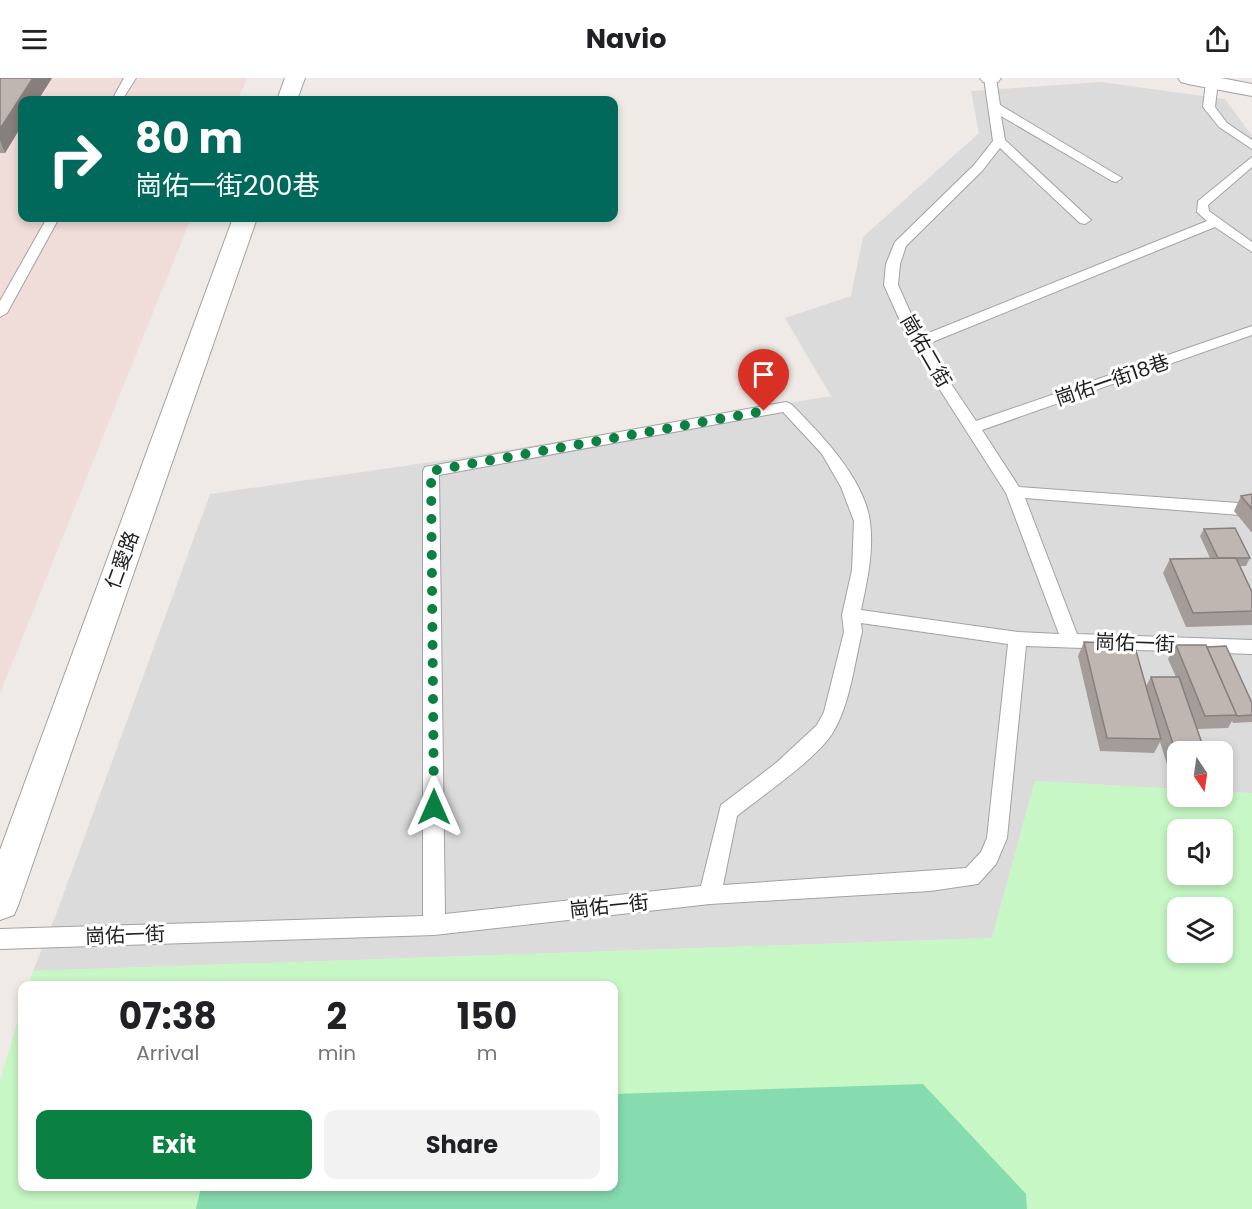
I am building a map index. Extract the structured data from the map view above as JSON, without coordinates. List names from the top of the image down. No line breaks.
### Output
{"streets":{"street":["仁愛路"],"lane":["崗佑二街","崗佑一街18巷","崗佑一街"]},"crossings":[["崗佑二街","崗佑一街18巷"],["崗佑二街","崗佑一街"]],"north":"bottom","page":{"header":"Navio","turn":["80 m","崗佑一街200巷"],"eta":["07:38","Arrival","2","min","150","m"],"buttons":["Exit","Share"]}}
